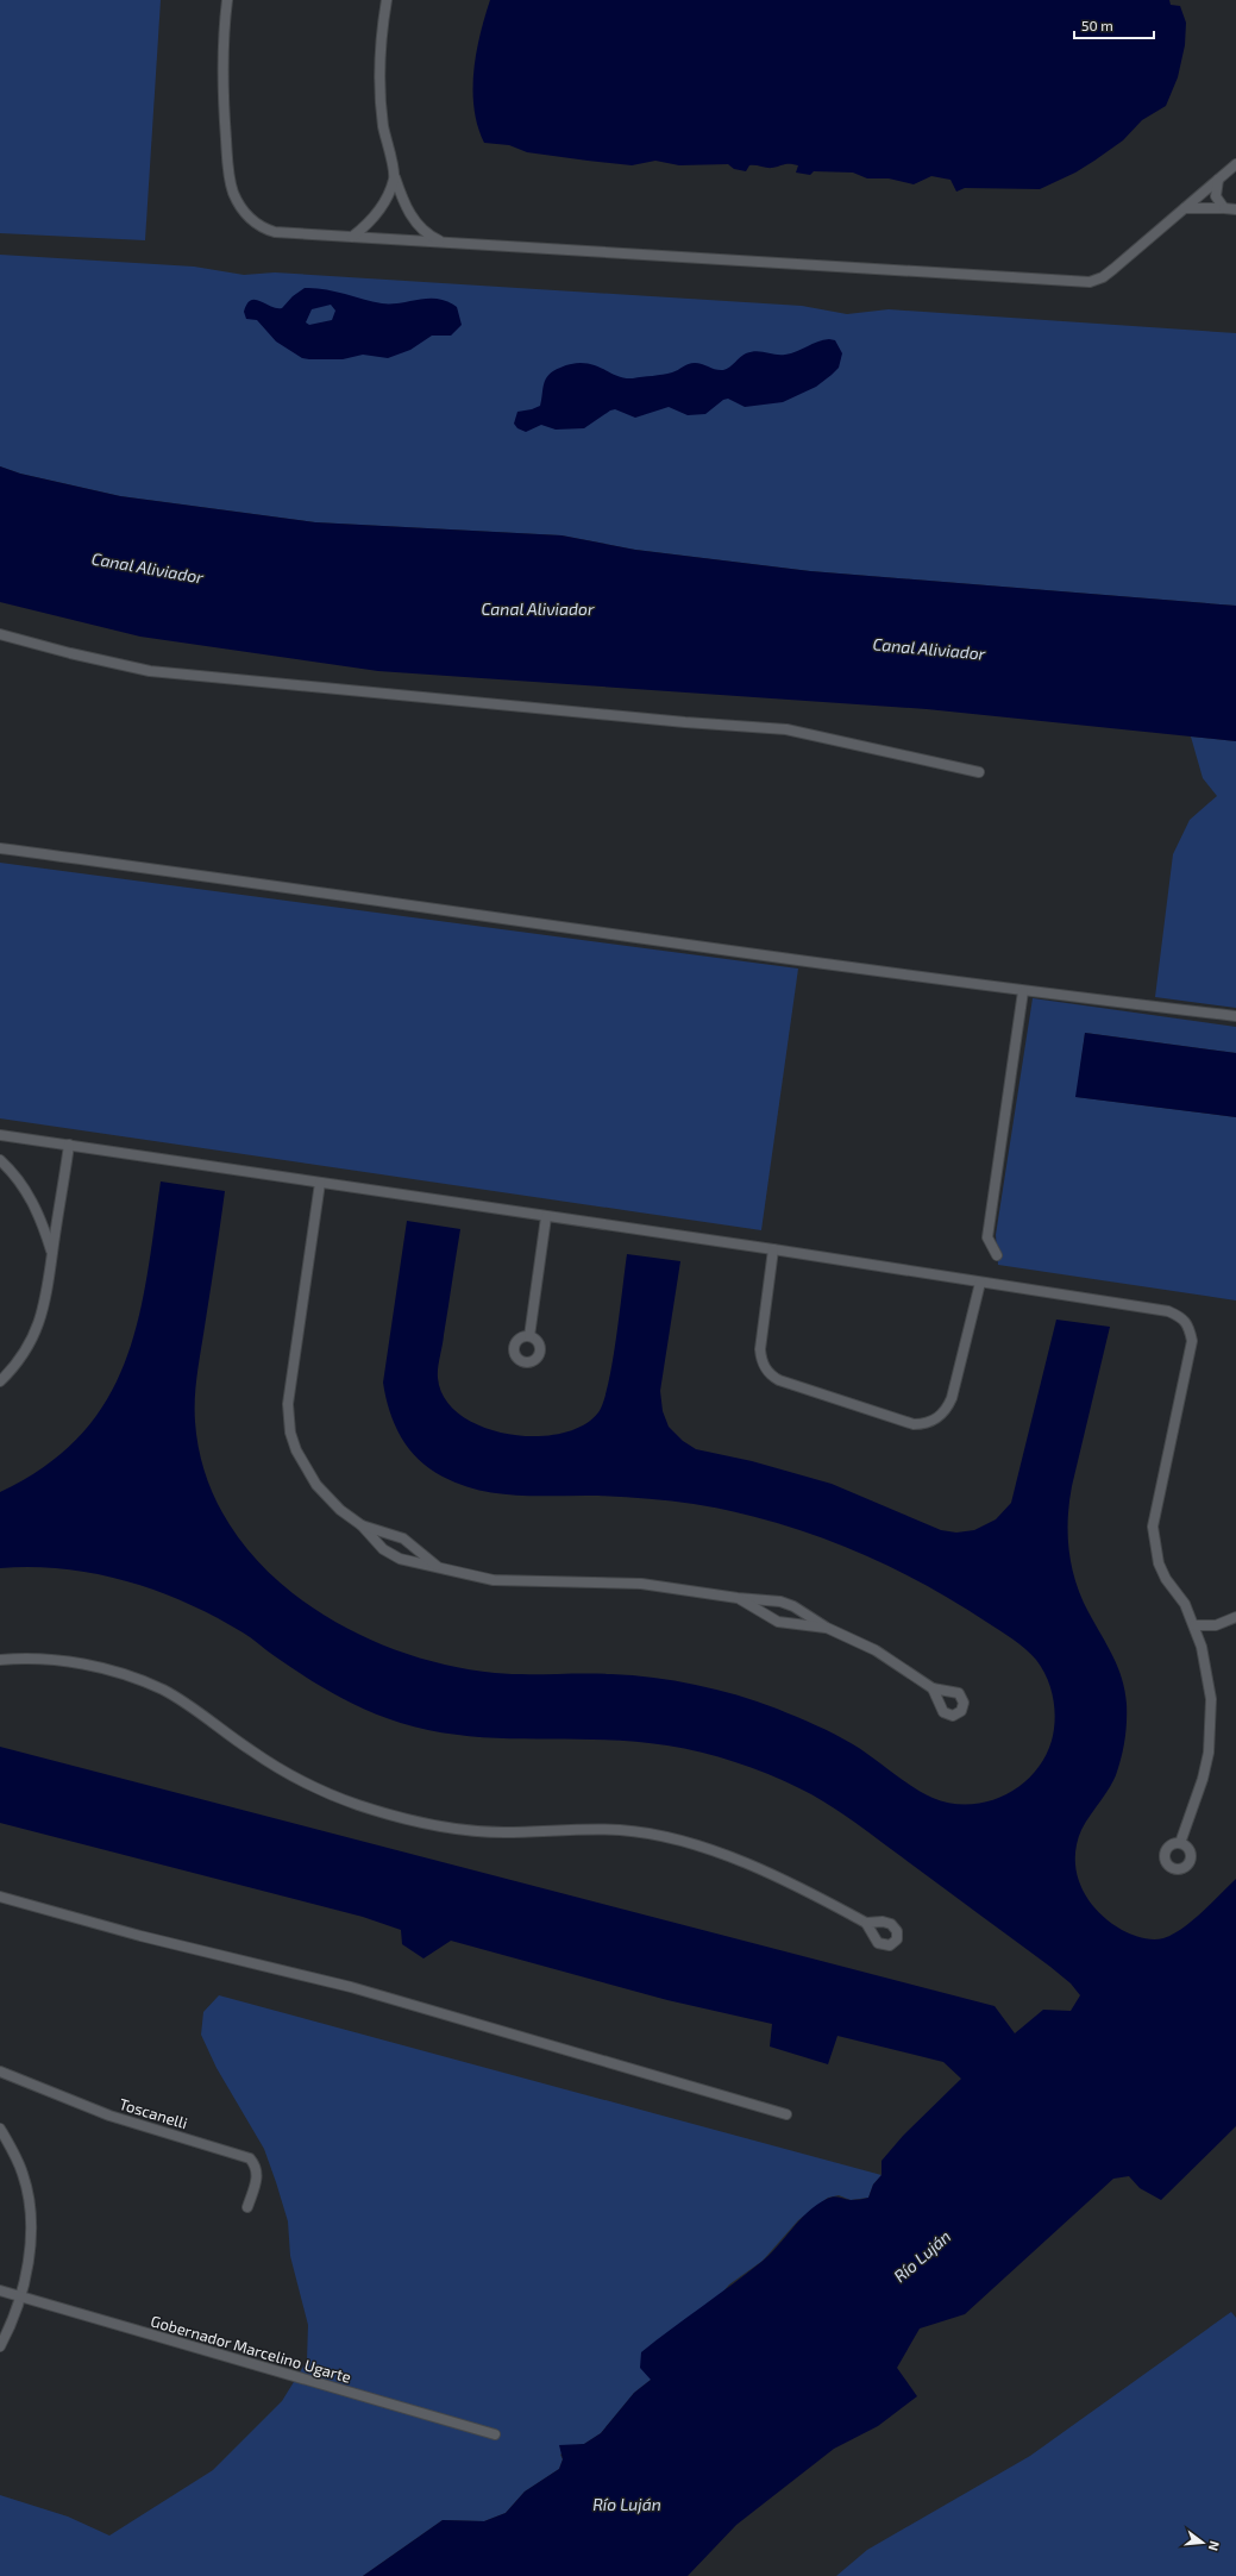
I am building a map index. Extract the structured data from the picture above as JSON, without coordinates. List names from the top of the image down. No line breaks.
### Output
{"streets":{"street":["Toscanelli","Gobernador Marcelino Ugarte"]},"water":["Canal Aliviador","Río Luján"],"scale_bar":"50 m","north":"right"}
